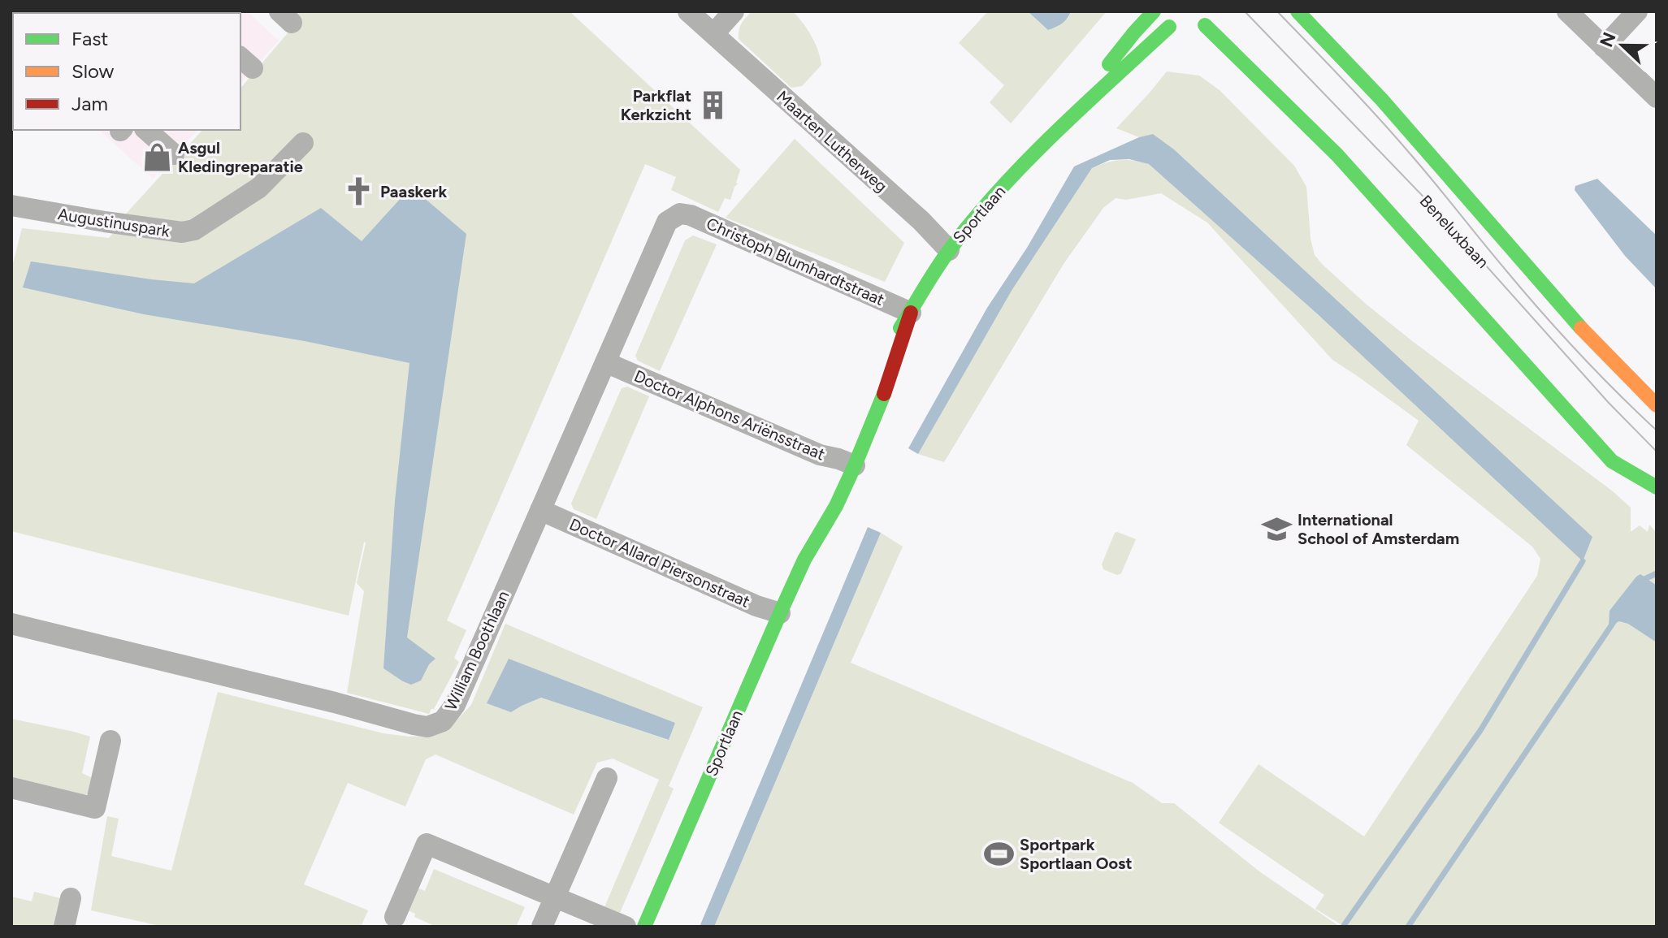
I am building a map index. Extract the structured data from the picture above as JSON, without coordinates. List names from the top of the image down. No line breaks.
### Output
{"streets":{"street":["Maarten Lutherweg","Sportlaan","Augustinuspark","Beneluxbaan","Christoph Blumhardtstraat","Doctor Alphons Ariënsstraat","Doctor Allard Piersonstraat","William Boothlaan"]},"crossings":[["Maarten Lutherweg","Sportlaan"],["Sportlaan","Christoph Blumhardtstraat"],["Sportlaan","Doctor Alphons Ariënsstraat"],["Sportlaan","Doctor Allard Piersonstraat"],["Christoph Blumhardtstraat","William Boothlaan"],["Doctor Alphons Ariënsstraat","William Boothlaan"],["Doctor Allard Piersonstraat","William Boothlaan"]],"places":{"building":["Parkflat Kerkzicht"],"shop":["Asgul Kledingreparatie"],"church":["Paaskerk"],"school or university":["International School of Amsterdam"],"sports":["Sportpark Sportlaan Oost"]},"legend":["Fast","Slow","Jam"],"north":"left"}
